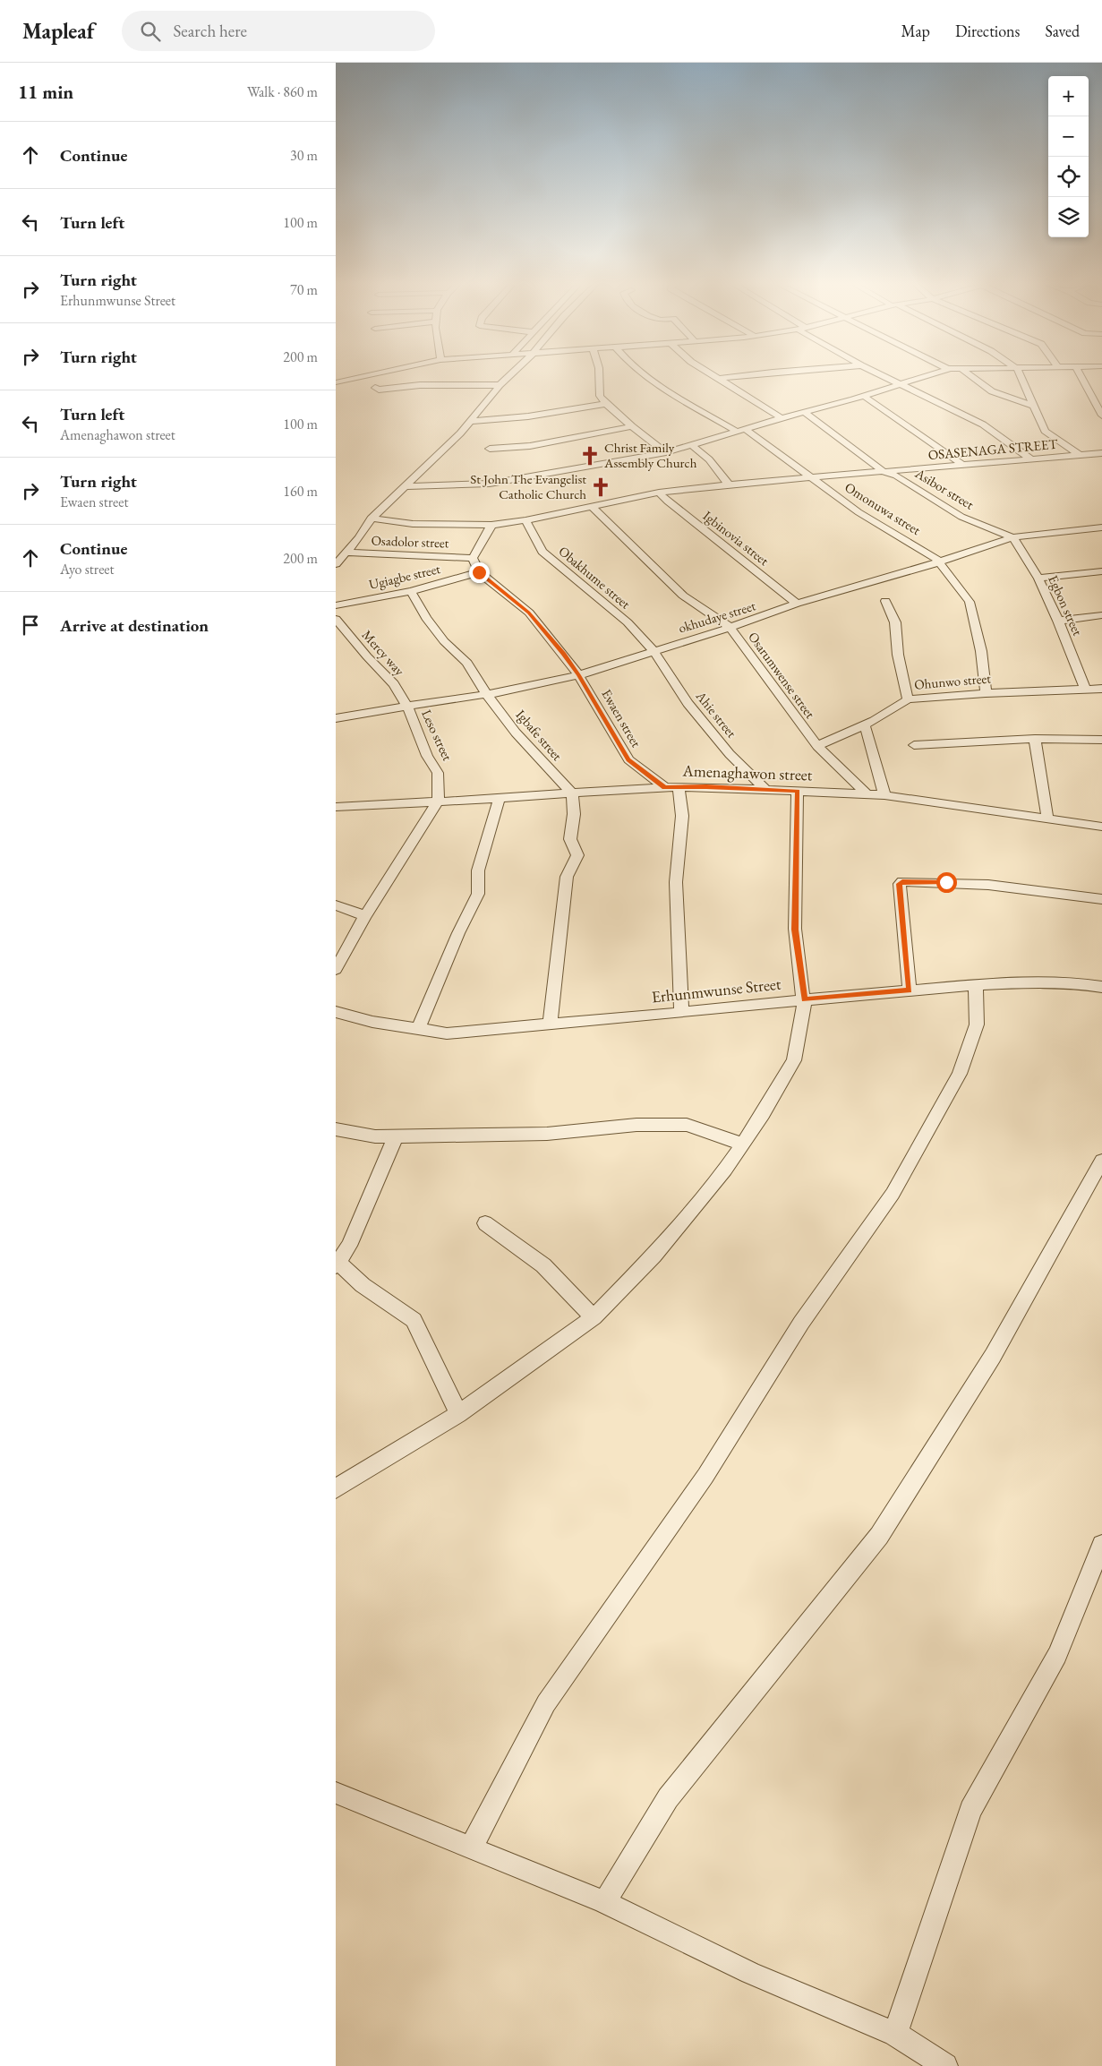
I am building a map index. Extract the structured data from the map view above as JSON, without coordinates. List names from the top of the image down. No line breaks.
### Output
{"streets":{"street":["OSASENAGA STREET","Asibor street","Omonuwa street","Igbinovia street","Osadolor street","Ugiagbe street","Obakhume street","Egbon street","okhudaye street","Mercy way","Osarumwense street","Ohunwo street","Ahie street","Ewaen street","Leso street","Igbafe street","Amenaghawon street","Erhunmwunse Street"]},"crossings":[["OSASENAGA STREET","Asibor street"],["OSASENAGA STREET","Omonuwa street"],["OSASENAGA STREET","Igbinovia street"],["Asibor street","Egbon street"],["Asibor street","okhudaye street"],["Omonuwa street","okhudaye street"],["Omonuwa street","Ohunwo street"],["Igbinovia street","okhudaye street"],["Ugiagbe street","Igbafe street"],["Obakhume street","okhudaye street"],["Obakhume street","Ahie street"],["Egbon street","okhudaye street"],["Egbon street","Ohunwo street"],["okhudaye street","Mercy way"],["okhudaye street","Osarumwense street"],["okhudaye street","Ahie street"],["okhudaye street","Ewaen street"],["okhudaye street","Leso street"],["okhudaye street","Igbafe street"],["Mercy way","Leso street"],["Osarumwense street","Ohunwo street"],["Osarumwense street","Amenaghawon street"],["Ahie street","Amenaghawon street"],["Ewaen street","Amenaghawon street"],["Leso street","Amenaghawon street"],["Igbafe street","Amenaghawon street"]],"places":{"church":["Christ Family Assembly Church","St John The Evangelist Catholic Church"]},"page":{"header":"Mapleaf","search":"Search here","nav":["Map","Directions","Saved"],"heading":["11 min","Walk · 860 m"],"map_buttons":["+","−"],"list":[["Continue","30 m"],["Turn left","100 m"],["Turn right","Erhunmwunse Street","70 m"],["Turn right","200 m"],["Turn left","Amenaghawon street","100 m"],["Turn right","Ewaen street","160 m"],["Continue","Ayo street","200 m"],"Arrive at destination"]}}
